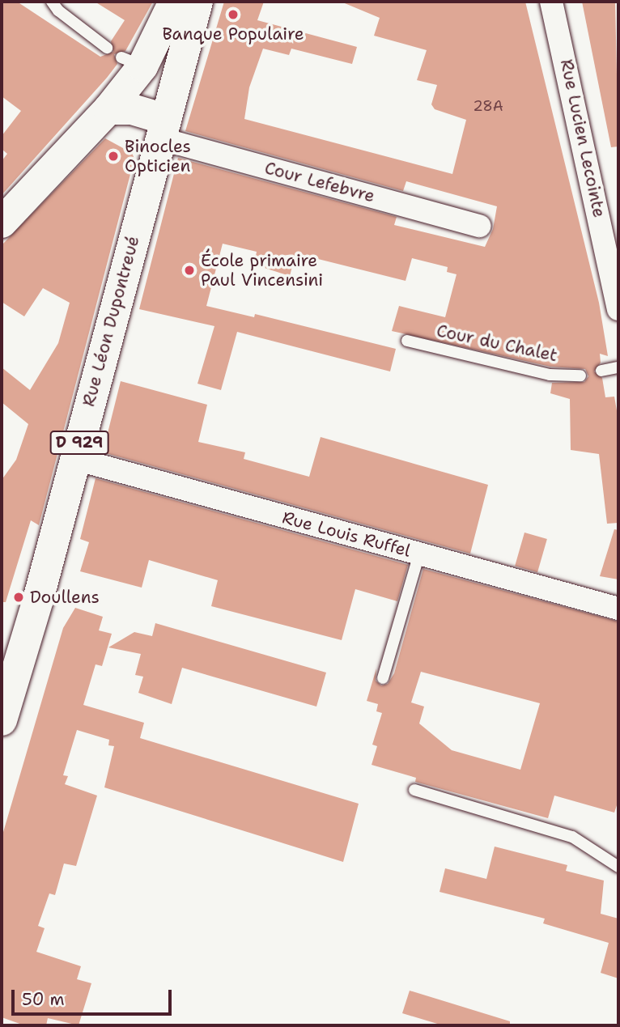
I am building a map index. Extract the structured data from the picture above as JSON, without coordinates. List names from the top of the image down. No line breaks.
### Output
{"streets":{"main road":["Rue Léon Dupontreué","D 929"],"street":["Rue Lucien Lecointe","Cour Lefebvre","Rue Louis Ruffel"],"lane":["Cour du Chalet"]},"crossings":[["Cour Lefebvre","Rue Léon Dupontreué"],["Cour Lefebvre","D 929"],["Rue Léon Dupontreué","D 929"],["Rue Léon Dupontreué","Rue Louis Ruffel"]],"places":["Banque Populaire","Binocles Opticien","École primaire Paul Vincensini","Doullens"],"house_numbers":["28A"],"scale_bar":"50 m"}
